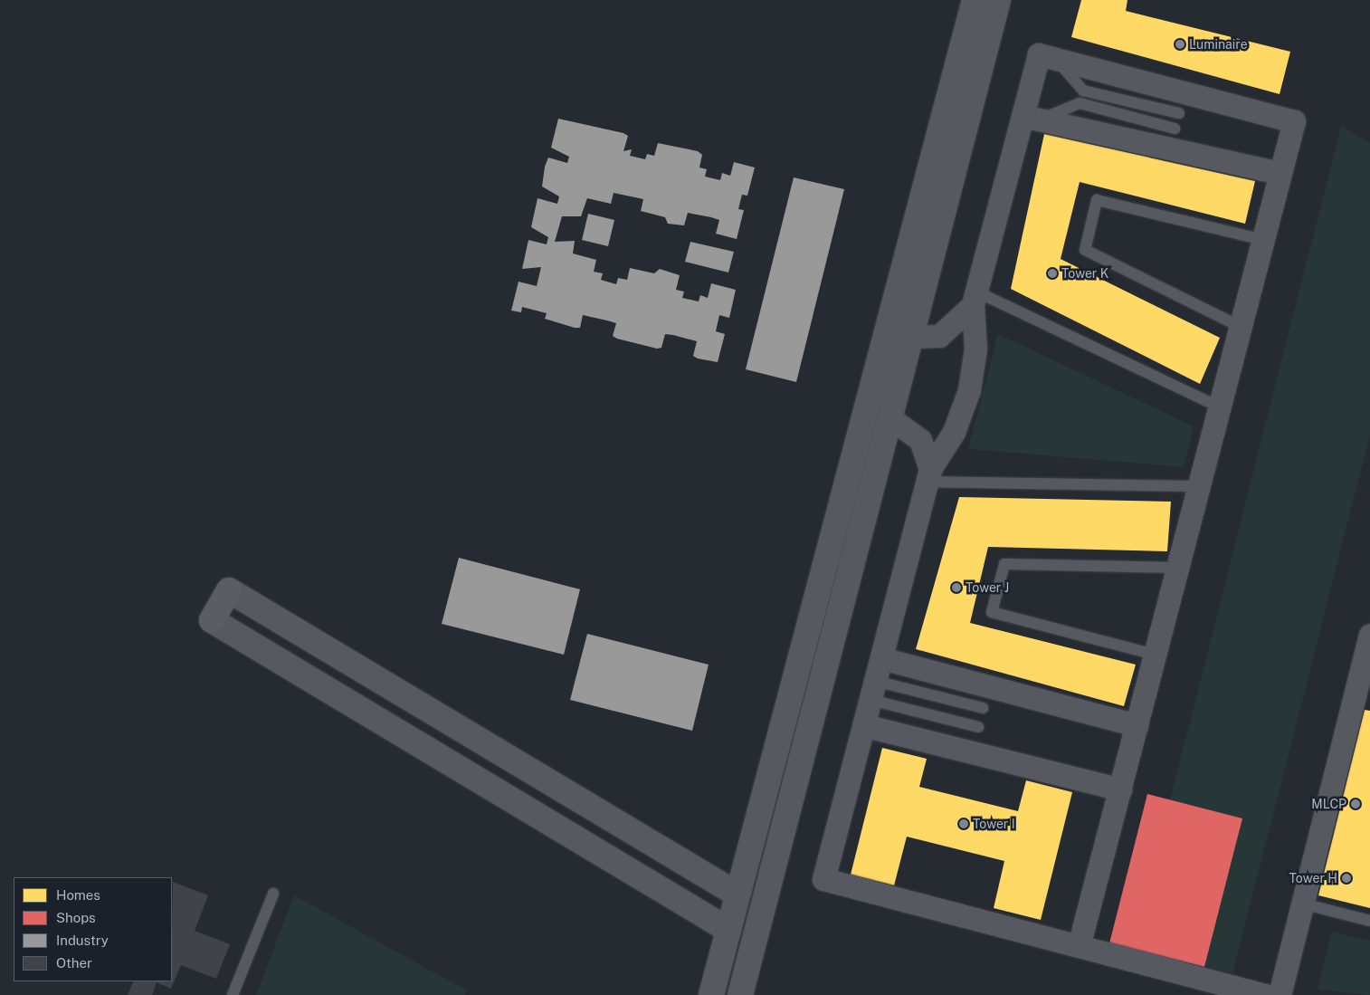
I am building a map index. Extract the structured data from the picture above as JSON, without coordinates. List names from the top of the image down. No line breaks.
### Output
{"places":["Luminaire","Tower K","Tower J","MLCP","Tower I","Tower H"],"legend":["Homes","Shops","Industry","Other"]}
